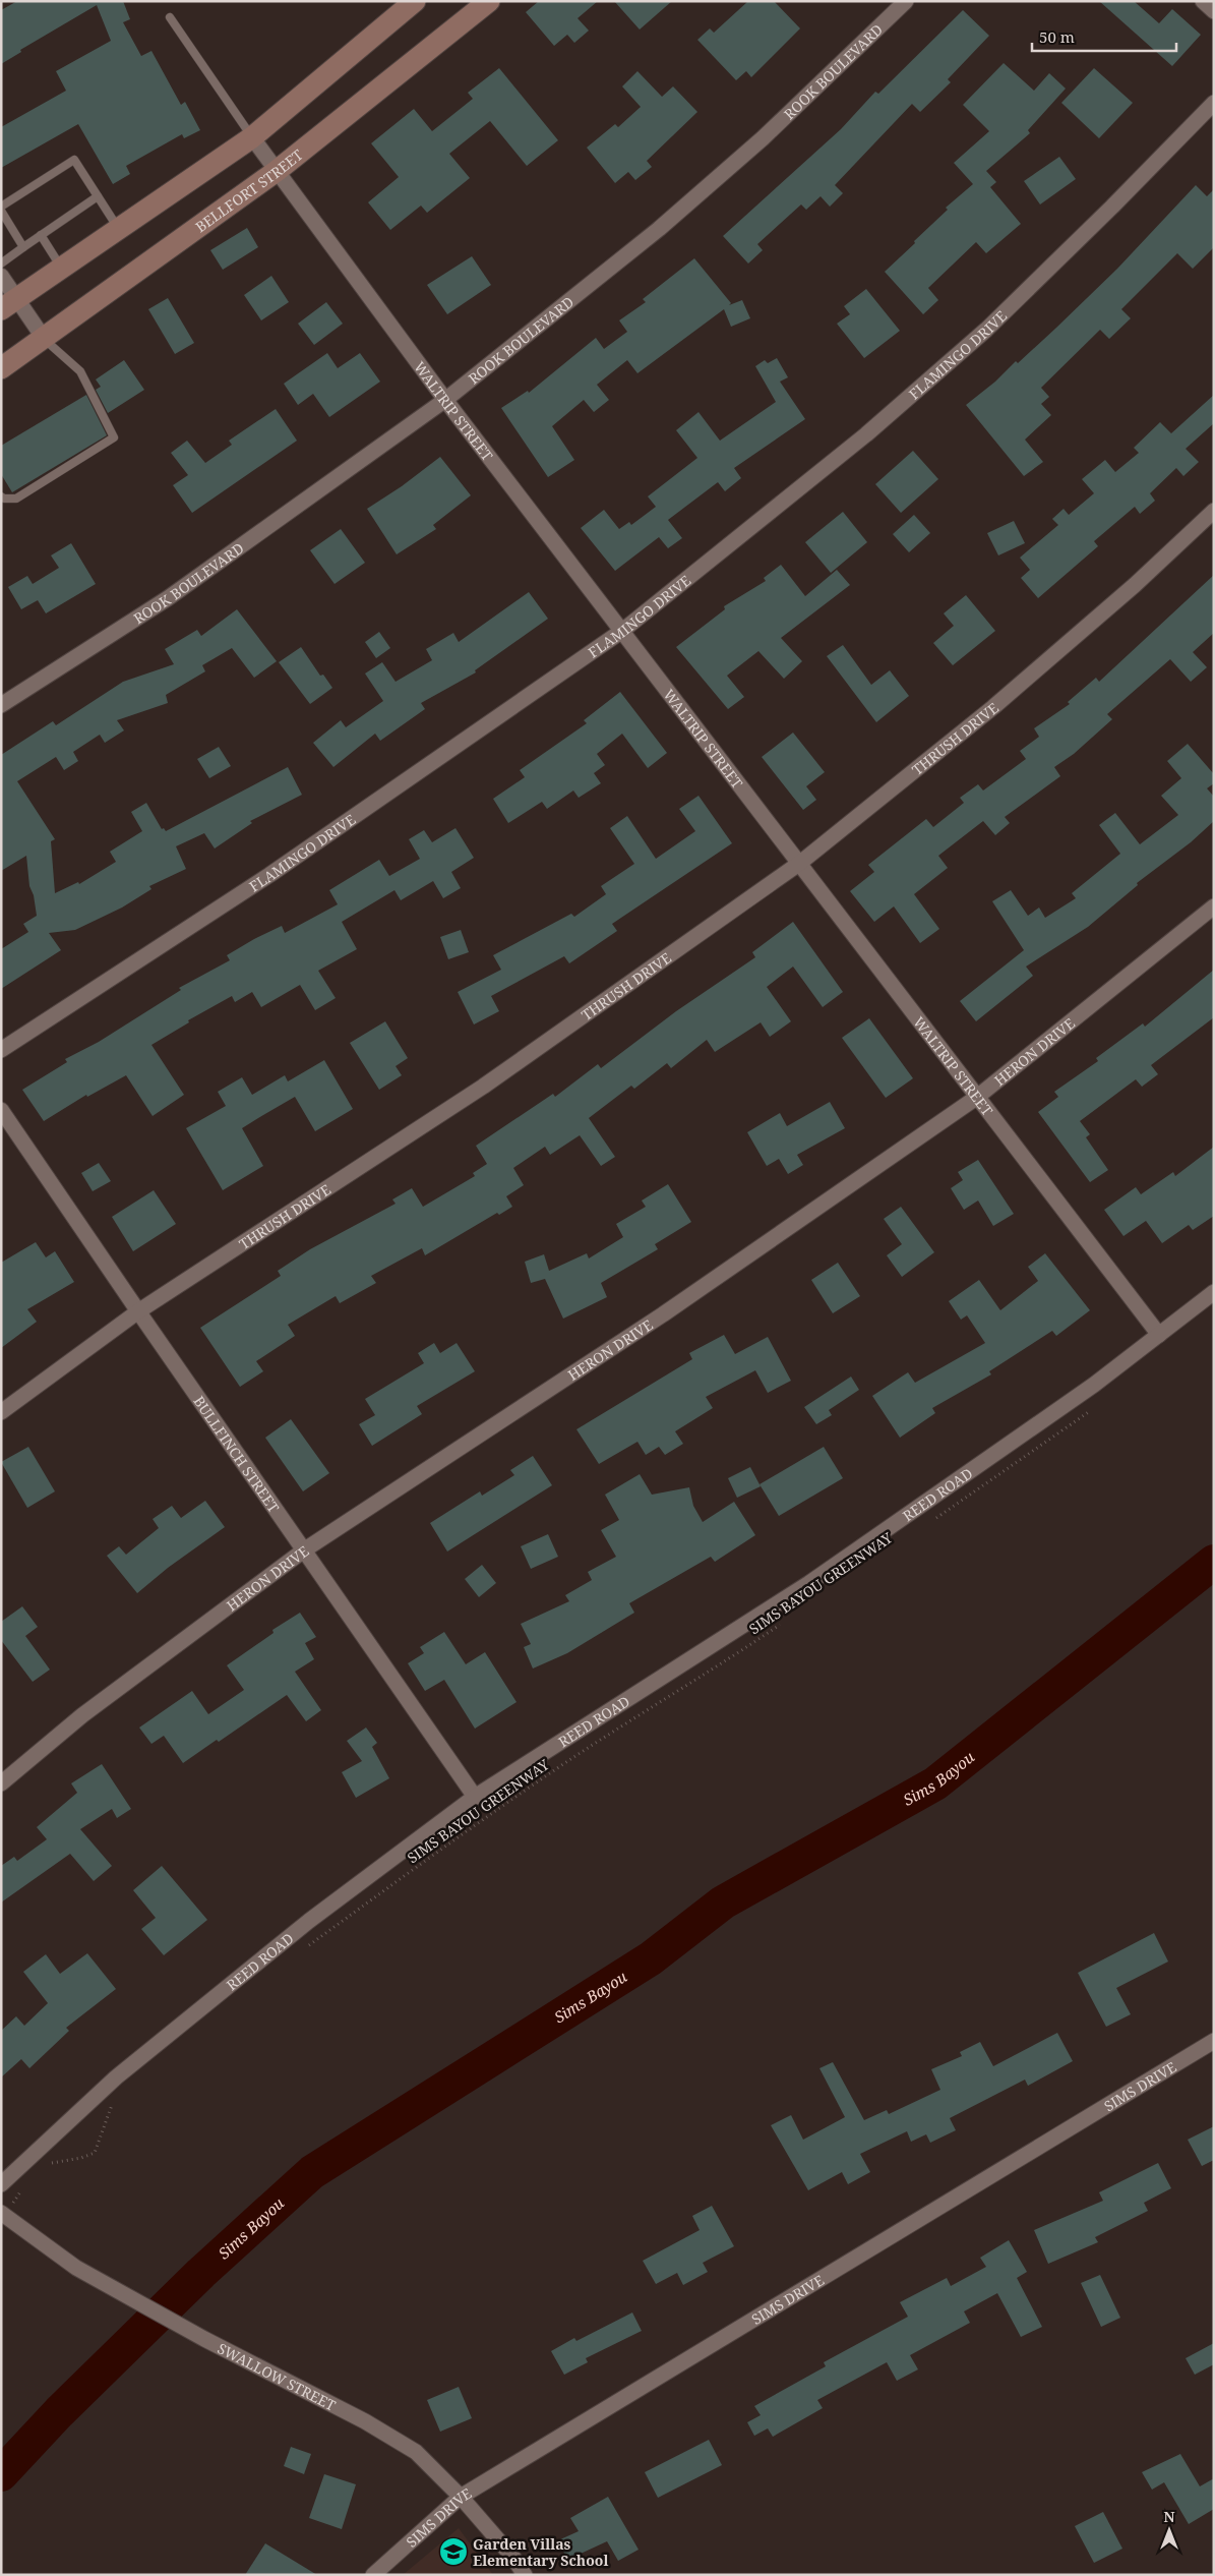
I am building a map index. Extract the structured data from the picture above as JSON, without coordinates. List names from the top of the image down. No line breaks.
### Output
{"streets":{"main road":["BELLFORT STREET"],"street":["ROOK BOULEVARD","FLAMINGO DRIVE","WALTRIP STREET","THRUSH DRIVE","HERON DRIVE","BULLFINCH STREET","REED ROAD","SIMS DRIVE","SWALLOW STREET"],"path":["SIMS BAYOU GREENWAY"]},"crossings":[["ROOK BOULEVARD","WALTRIP STREET"],["BELLFORT STREET","WALTRIP STREET"],["FLAMINGO DRIVE","WALTRIP STREET"],["WALTRIP STREET","THRUSH DRIVE"],["WALTRIP STREET","HERON DRIVE"],["WALTRIP STREET","REED ROAD"],["THRUSH DRIVE","BULLFINCH STREET"],["HERON DRIVE","BULLFINCH STREET"],["BULLFINCH STREET","REED ROAD"],["SIMS DRIVE","SWALLOW STREET"]],"water":["Sims Bayou"],"places":{"school or university":["Garden Villas Elementary School"]},"scale_bar":"50 m","north":"top"}
